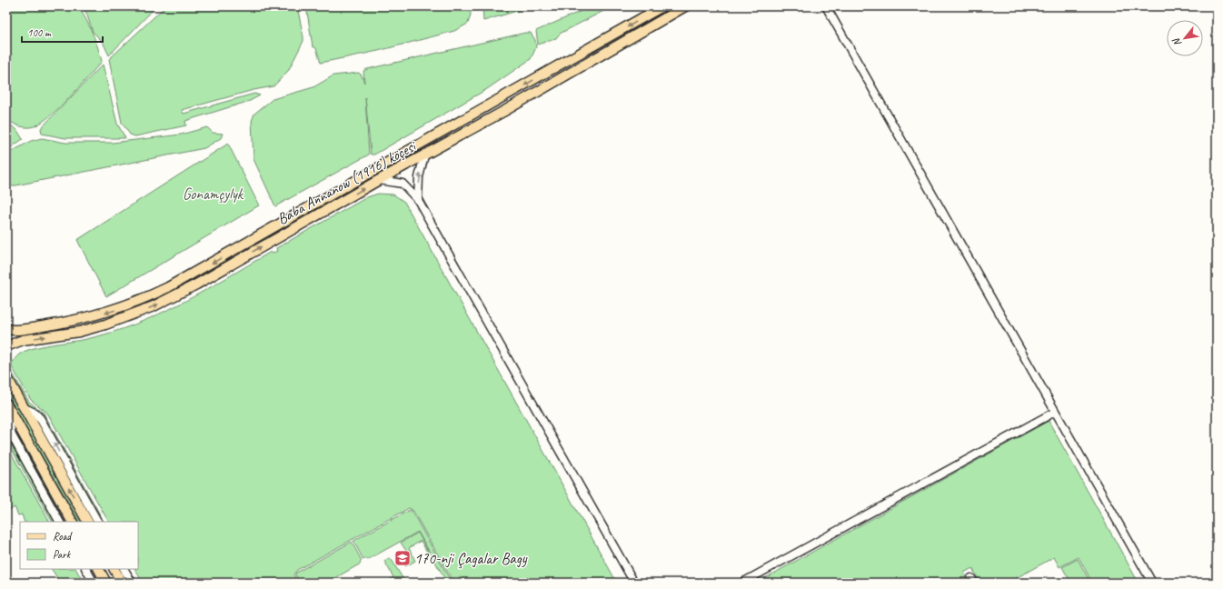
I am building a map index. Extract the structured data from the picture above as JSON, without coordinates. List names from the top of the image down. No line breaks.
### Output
{"streets":{"main road":["Baba Annanow (1916) köçesi"]},"parks":["Gonamçylyk"],"places":{"school or university":["170-nji Çagalar Bagy"]},"legend":["Road","Park"],"scale_bar":"100 m","north":"bottom left"}
